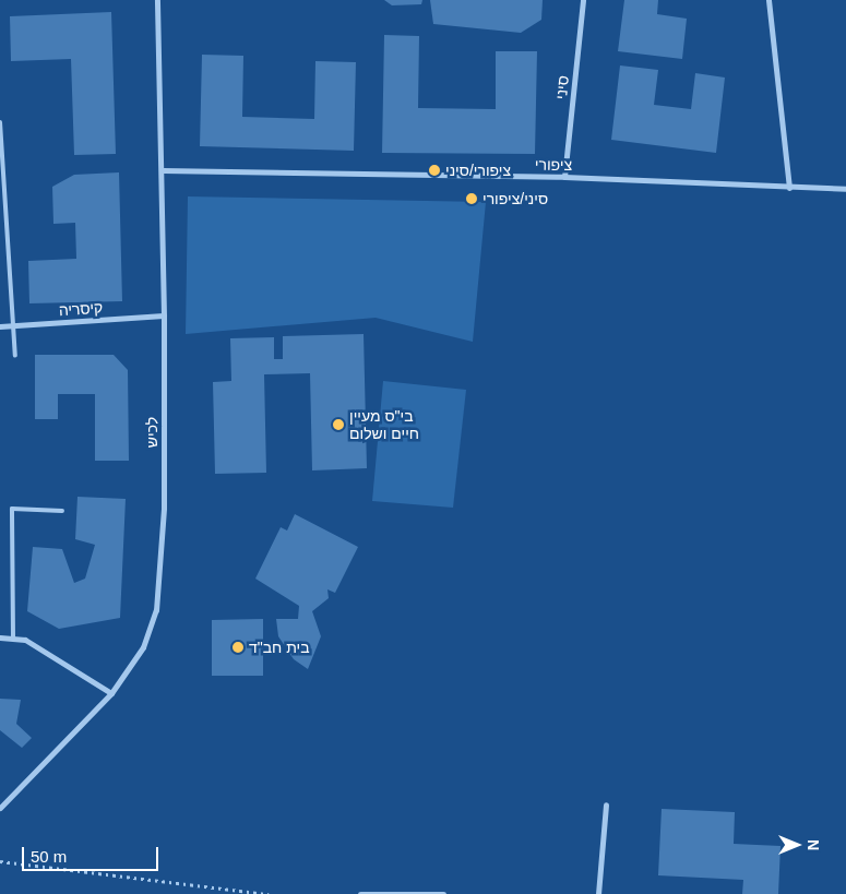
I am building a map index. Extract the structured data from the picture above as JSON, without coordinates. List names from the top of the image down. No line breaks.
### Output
{"streets":{"street":["סיני","ציפורי","קיסריה","לכיש"]},"crossings":[["סיני","ציפורי"],["ציפורי","לכיש"],["קיסריה","לכיש"]],"places":["ציפורי/סיני","סיני/ציפורי","בי\"ס מעיין חיים ושלום","בית חב\"ד"],"scale_bar":"50 m","north":"right"}
